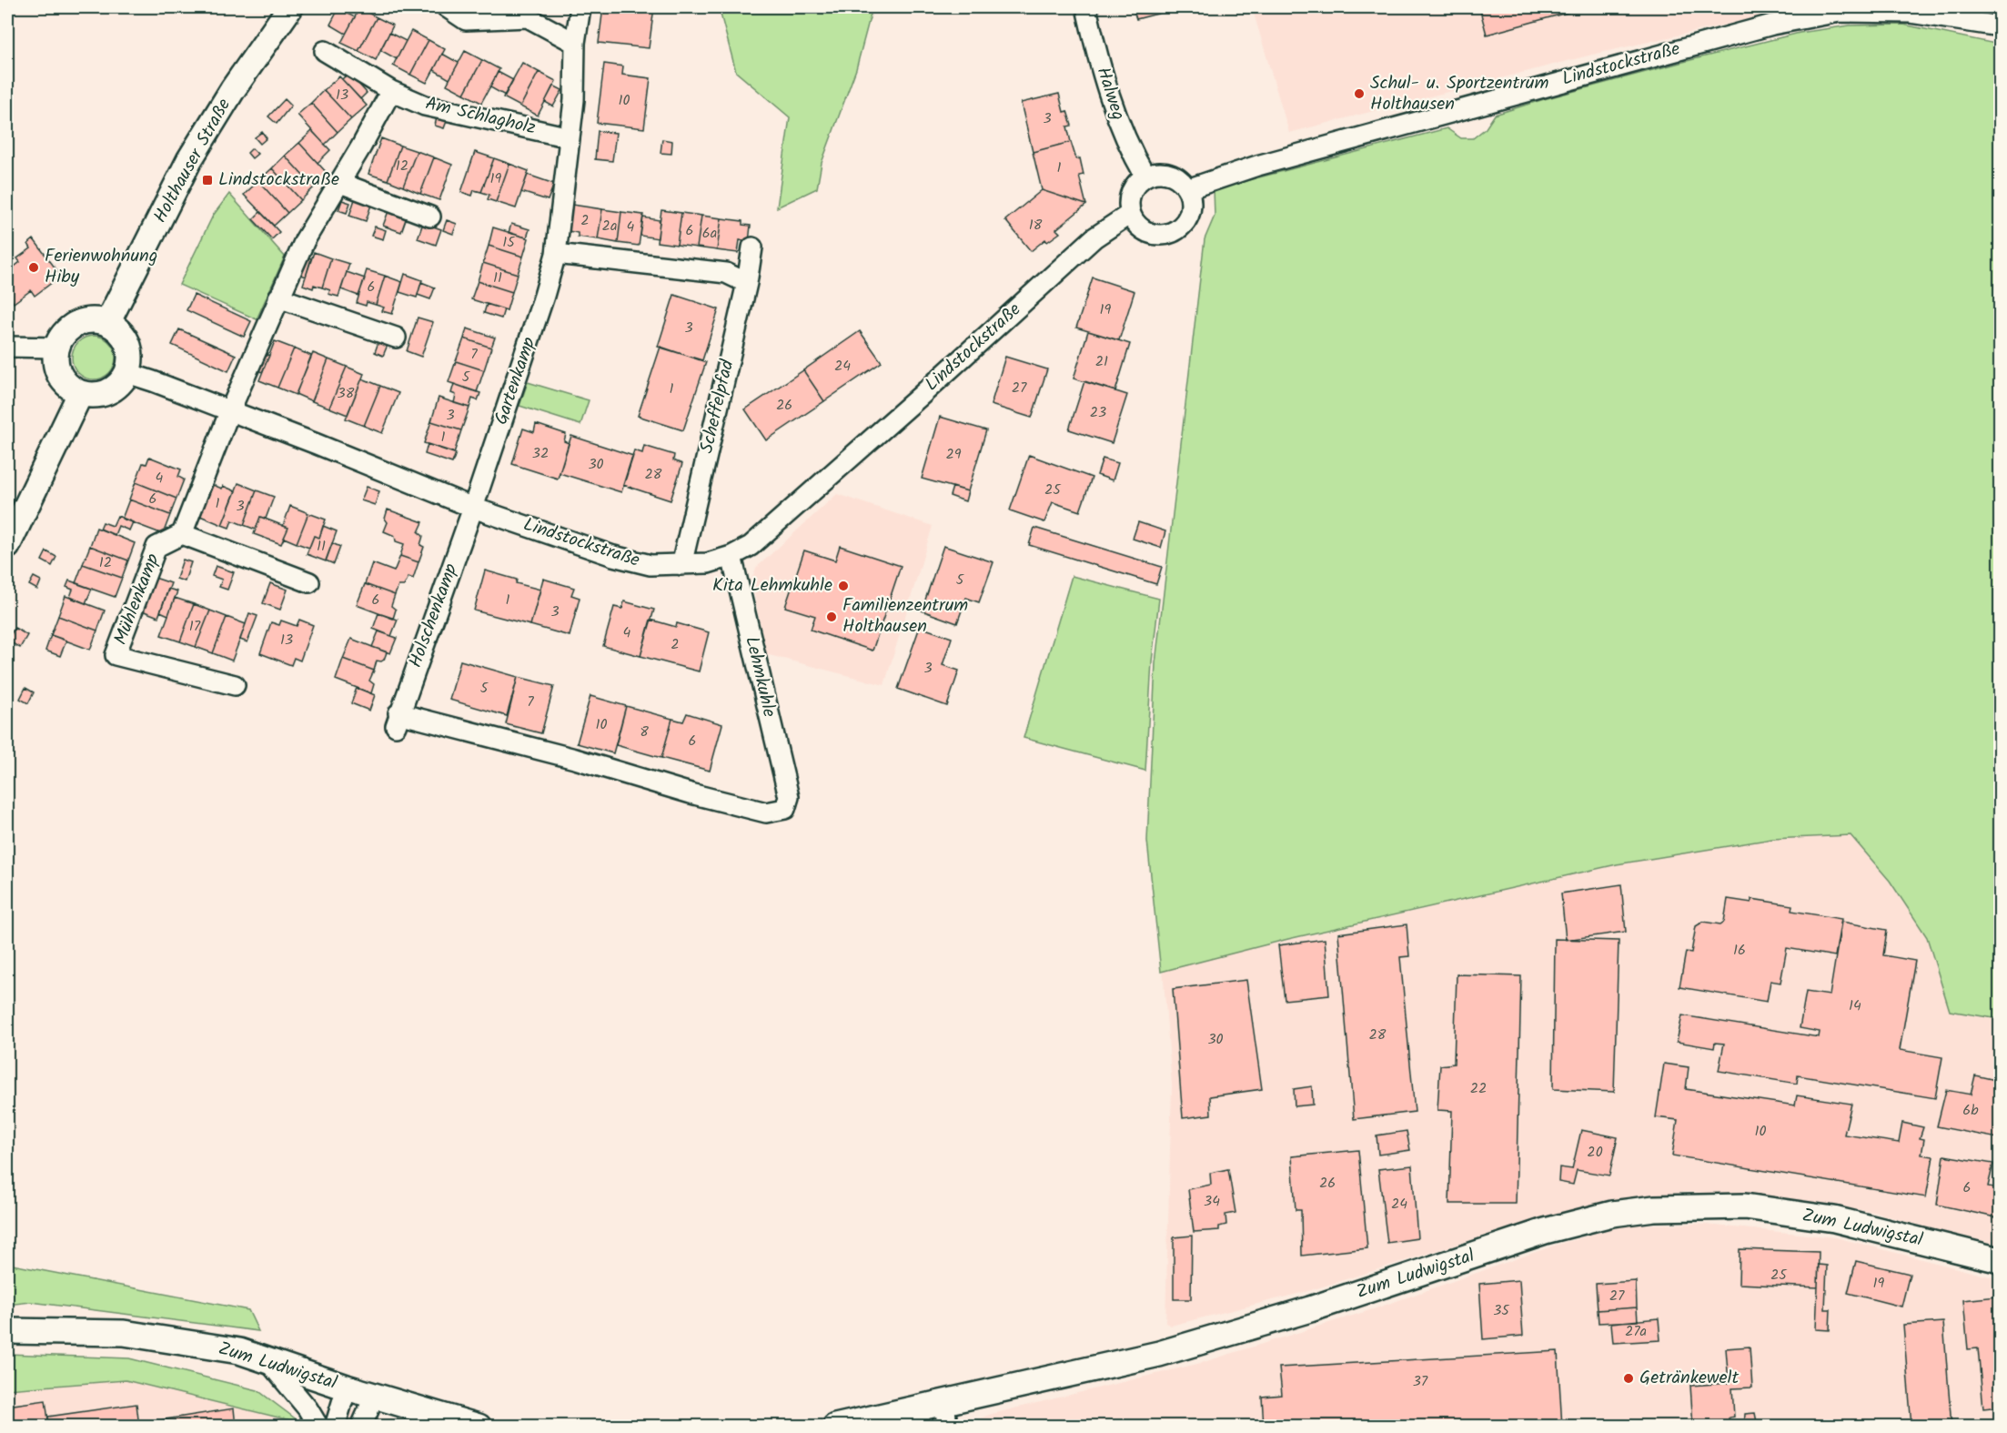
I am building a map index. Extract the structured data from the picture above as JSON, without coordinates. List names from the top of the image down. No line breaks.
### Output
{"streets":{"street":["Lindstockstraße","Halweg","Am Schlagholz","Holthauser Straße","Gartenkamp","Scheffelpfad","Mühlenkamp","Holschenkamp","Lehmkuhle","Zum Ludwigstal"]},"crossings":[["Lindstockstraße","Halweg"],["Lindstockstraße","Holthauser Straße"],["Lindstockstraße","Gartenkamp"],["Lindstockstraße","Scheffelpfad"],["Lindstockstraße","Holschenkamp"],["Lindstockstraße","Lehmkuhle"],["Am Schlagholz","Gartenkamp"],["Gartenkamp","Holschenkamp"],["Holschenkamp","Lehmkuhle"]],"places":{"other":["Schul- u. Sportzentrum Holthausen","Ferienwohnung Hiby","Kita Lehmkuhle","Familienzentrum Holthausen","Getränkewelt"],"transit":["Lindstockstraße"]},"house_numbers":["13","10","3","12","1","19","2","18","2a","4","6","6a","15","11","6","19","3","7","21","24","5","27","1","38","26","23","3","1","32","29","30","28","4","25","6","1","3","11","12","5","6","1","3","17","4","13","2","3","5","7","10","8","6","16","14","28","30","22","6b","10","20","26","6","34","24","25","19","27","35","27a","37"]}
